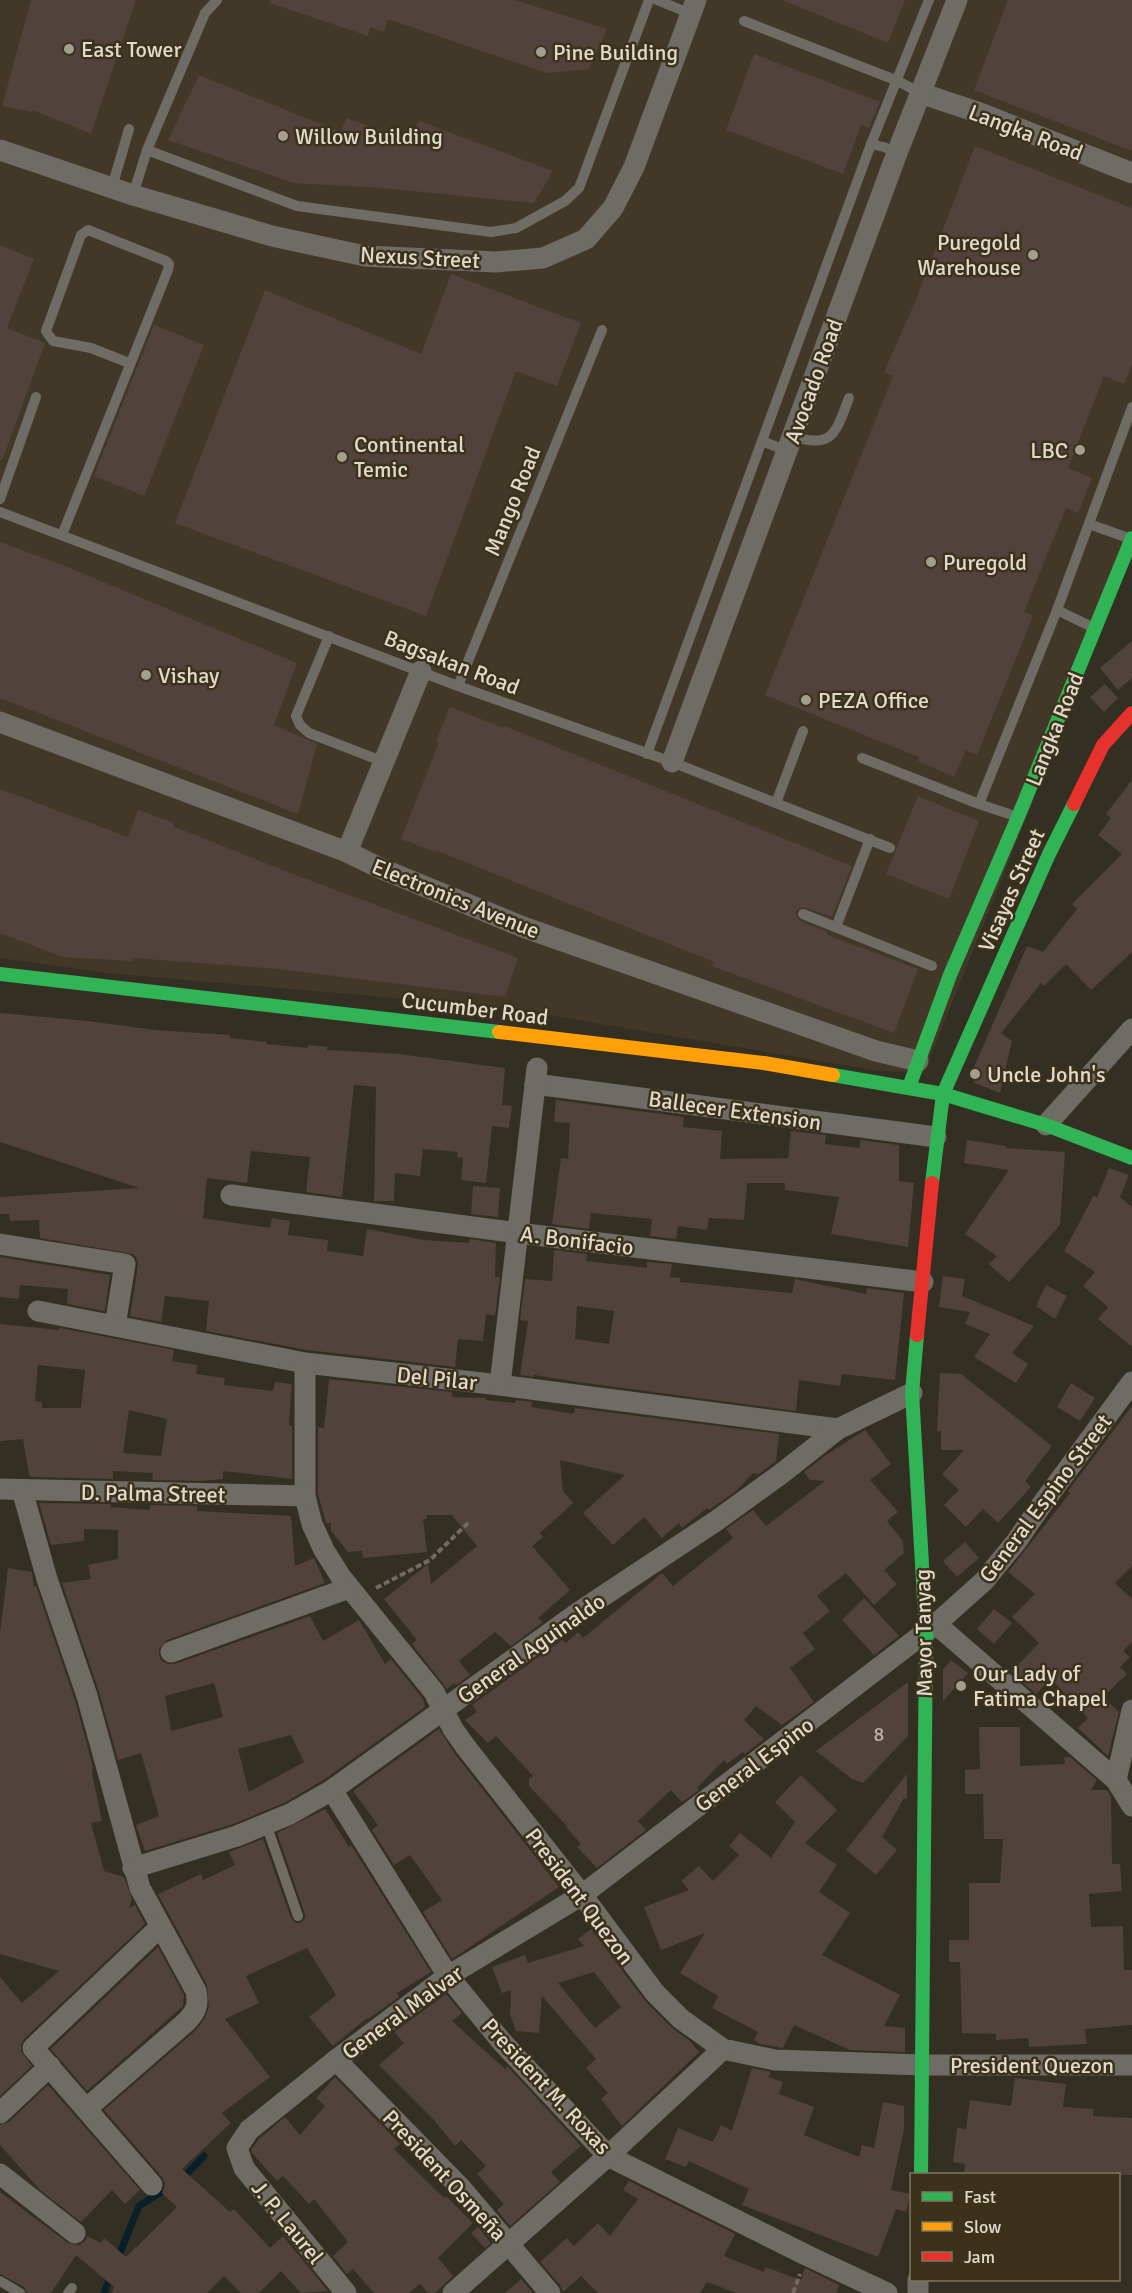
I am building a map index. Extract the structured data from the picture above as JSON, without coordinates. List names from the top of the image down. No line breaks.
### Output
{"streets":{"street":["Langka Road","Nexus Street","Avocado Road","Visayas Street","Electronics Avenue","Cucumber Road","Ballecer Extension","A. Bonifacio","Del Pilar","D. Palma Street","General Espino Street","Mayor Tanyag","General Aguinaldo","General Espino","President Quezon","General Malvar","President M. Roxas","President Osmeña","J. P. Laurel"],"lane":["Mango Road","Bagsakan Road"]},"crossings":[["Langka Road","Avocado Road"],["Langka Road","Electronics Avenue"],["Langka Road","Cucumber Road"],["Avocado Road","Bagsakan Road"],["Mango Road","Bagsakan Road"],["Visayas Street","Cucumber Road"],["Visayas Street","Mayor Tanyag"],["Cucumber Road","Mayor Tanyag"],["Ballecer Extension","A. Bonifacio"],["Ballecer Extension","Mayor Tanyag"],["A. Bonifacio","Mayor Tanyag"],["Del Pilar","General Aguinaldo"],["Del Pilar","President Quezon"],["D. Palma Street","President Quezon"],["General Espino Street","Mayor Tanyag"],["General Espino Street","General Espino"],["Mayor Tanyag","General Aguinaldo"],["Mayor Tanyag","General Espino"],["Mayor Tanyag","President Quezon"],["General Aguinaldo","President Quezon"],["General Aguinaldo","President M. Roxas"],["General Espino","President Quezon"],["General Espino","General Malvar"],["President Quezon","General Malvar"],["General Malvar","President M. Roxas"],["General Malvar","President Osmeña"],["General Malvar","J. P. Laurel"]],"places":["East Tower","Pine Building","Willow Building","Puregold Warehouse","LBC","Continental Temic","Puregold","Vishay","PEZA Office","Uncle John's","Our Lady of Fatima Chapel"],"house_numbers":["8"],"legend":["Fast","Slow","Jam"]}
